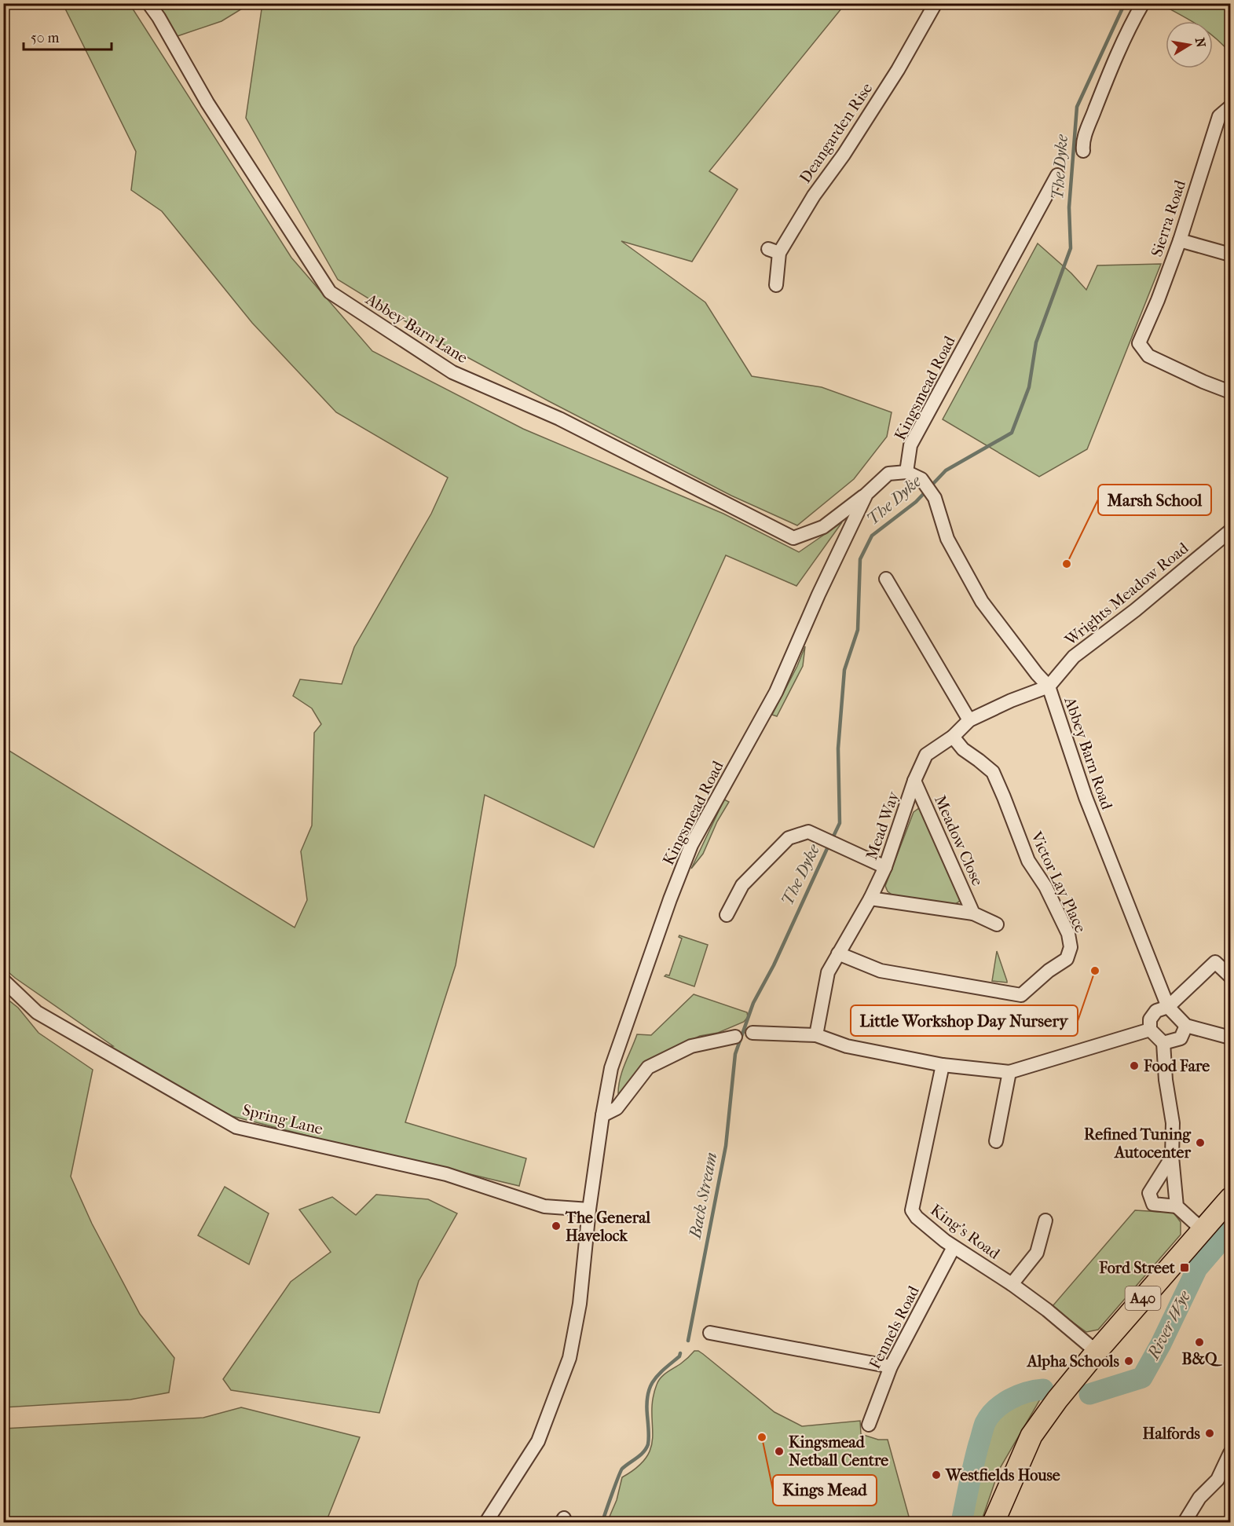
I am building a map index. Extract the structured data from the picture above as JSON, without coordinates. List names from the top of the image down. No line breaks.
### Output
{"streets":{"main road":["A40"],"street":["Deangarden Rise","Sierra Road","Abbey Barn Lane","Kingsmead Road","Wrights Meadow Road","Abbey Barn Road","Mead Way","Meadow Close","Victor Lay Place","Spring Lane","King's Road","Fennels Road"]},"crossings":[["Abbey Barn Lane","Kingsmead Road"],["Kingsmead Road","Abbey Barn Road"],["Kingsmead Road","Spring Lane"],["Wrights Meadow Road","Abbey Barn Road"],["Wrights Meadow Road","Mead Way"],["Abbey Barn Road","Mead Way"],["Mead Way","Meadow Close"],["Mead Way","Victor Lay Place"],["King's Road","A40"],["King's Road","Fennels Road"]],"water":["The Dyke","Back Stream","River Wye"],"places":{"other":["Marsh School","Little Workshop Day Nursery","Food Fare","Refined Tuning Autocenter","The General Havelock","B&Q","Alpha Schools","Halfords","Kings Mead","Kingsmead Netball Centre","Westfields House"],"transit":["Ford Street"]},"scale_bar":"50 m","north":"right"}
